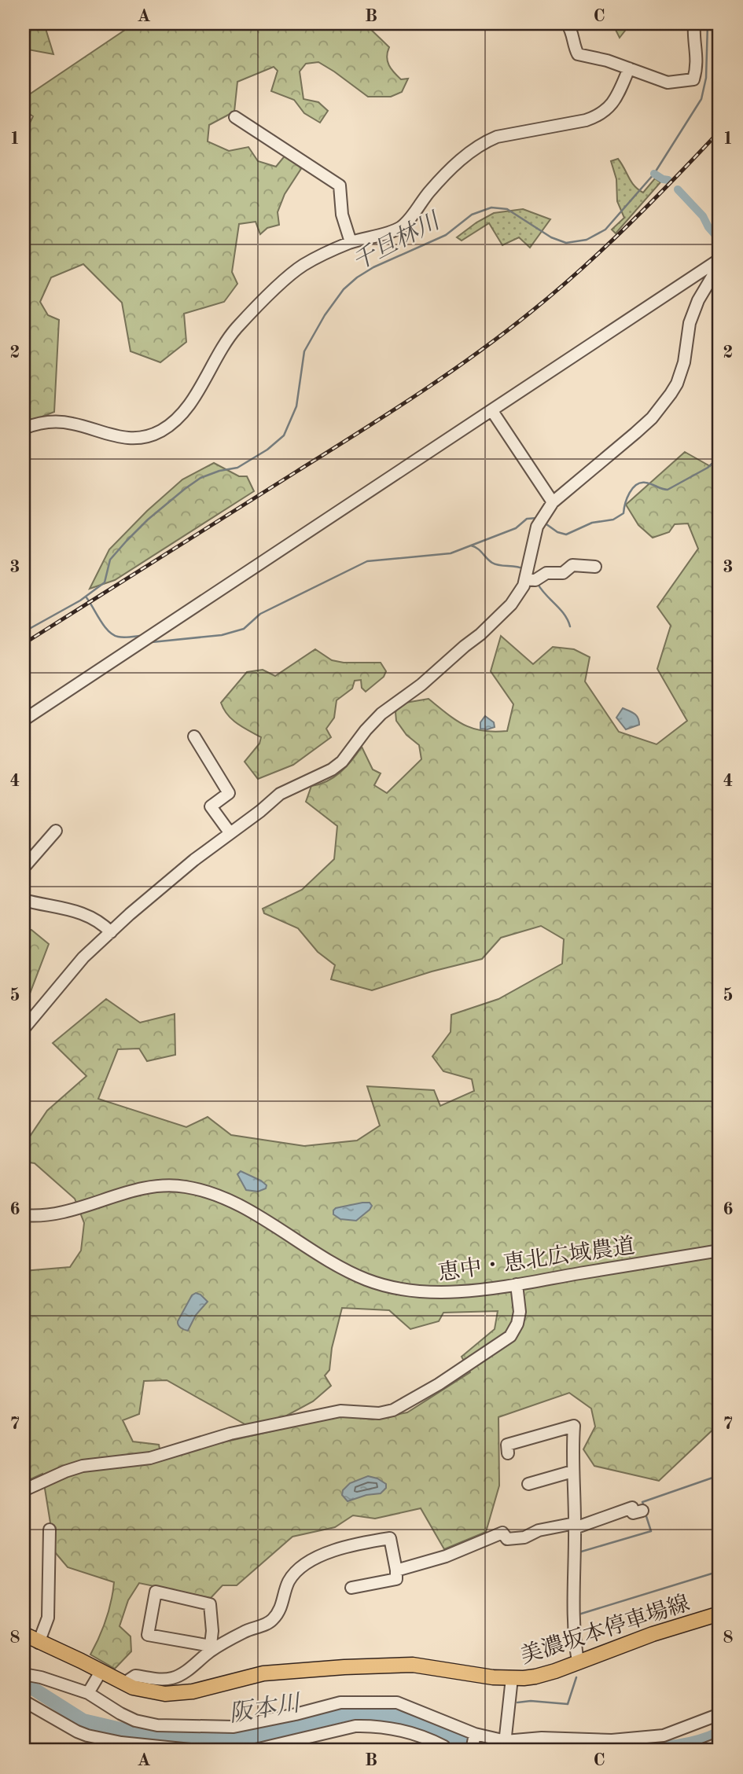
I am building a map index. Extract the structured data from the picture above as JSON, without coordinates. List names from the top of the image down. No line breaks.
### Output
{"streets":{"main road":["美濃坂本停車場線"],"street":["恵中・恵北広域農道"]},"water":["千旦林川","阪本川"],"grid":{"columns":["A","B","C"],"rows":["1","2","3","4","5","6","7","8"]}}
